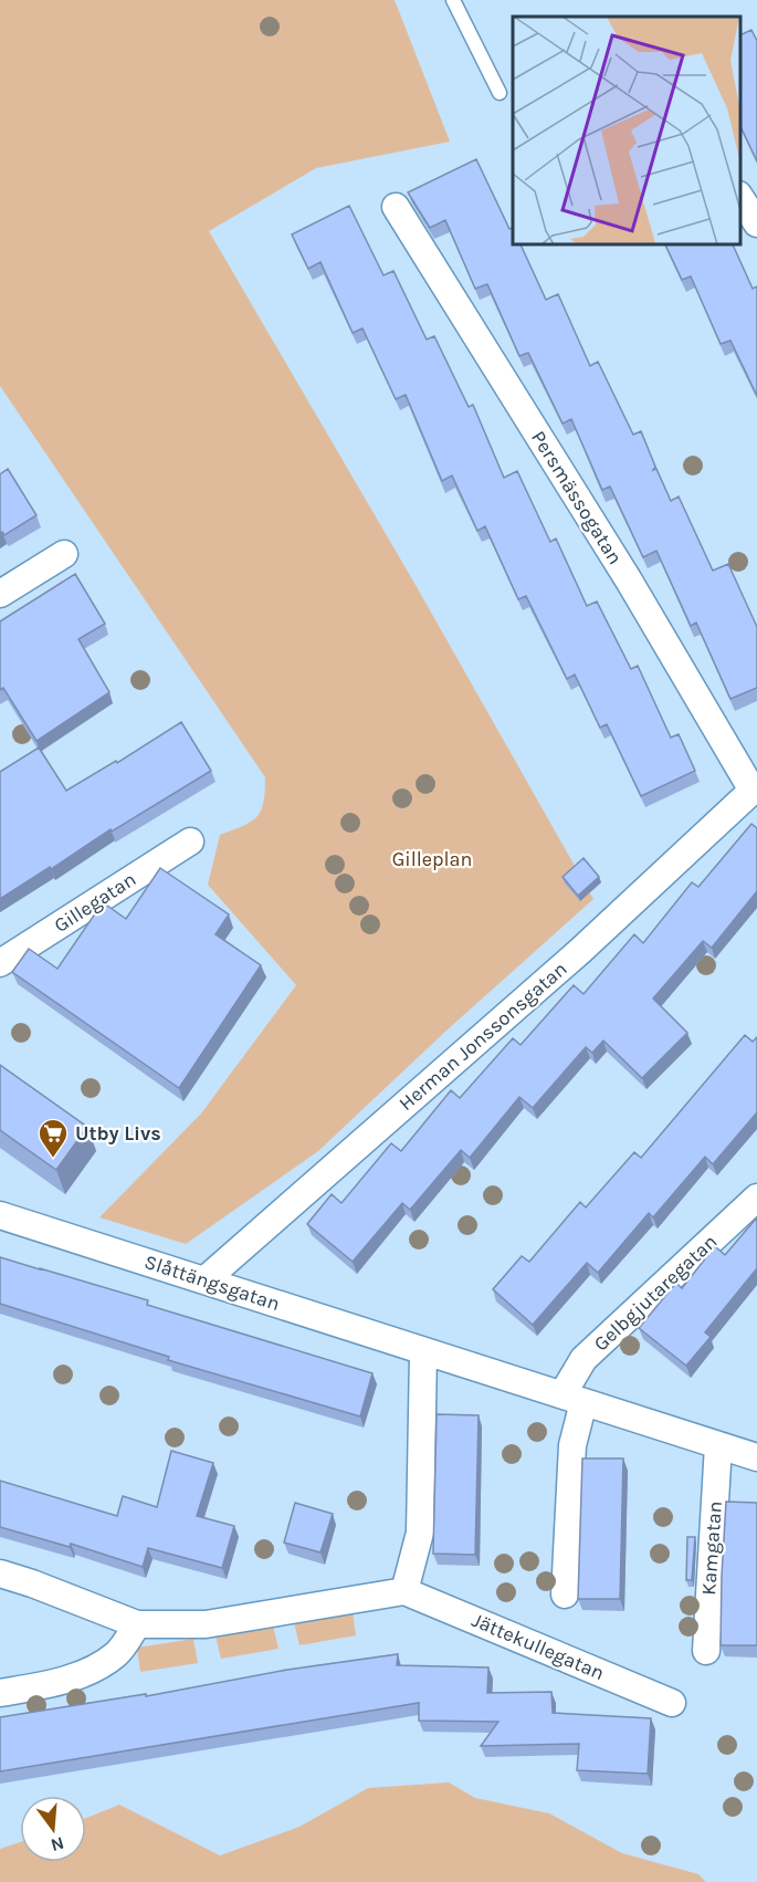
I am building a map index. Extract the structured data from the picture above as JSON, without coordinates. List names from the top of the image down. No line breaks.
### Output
{"streets":{"street":["Persmässogatan","Gillegatan","Herman Jonssonsgatan","Slåttängsgatan","Gelbgjutaregatan","Kamgatan","Jättekullegatan"]},"crossings":[["Persmässogatan","Herman Jonssonsgatan"],["Herman Jonssonsgatan","Slåttängsgatan"]],"parks":["Gilleplan"],"places":{"supermarket":["Utby Livs"]},"north":"bottom"}
